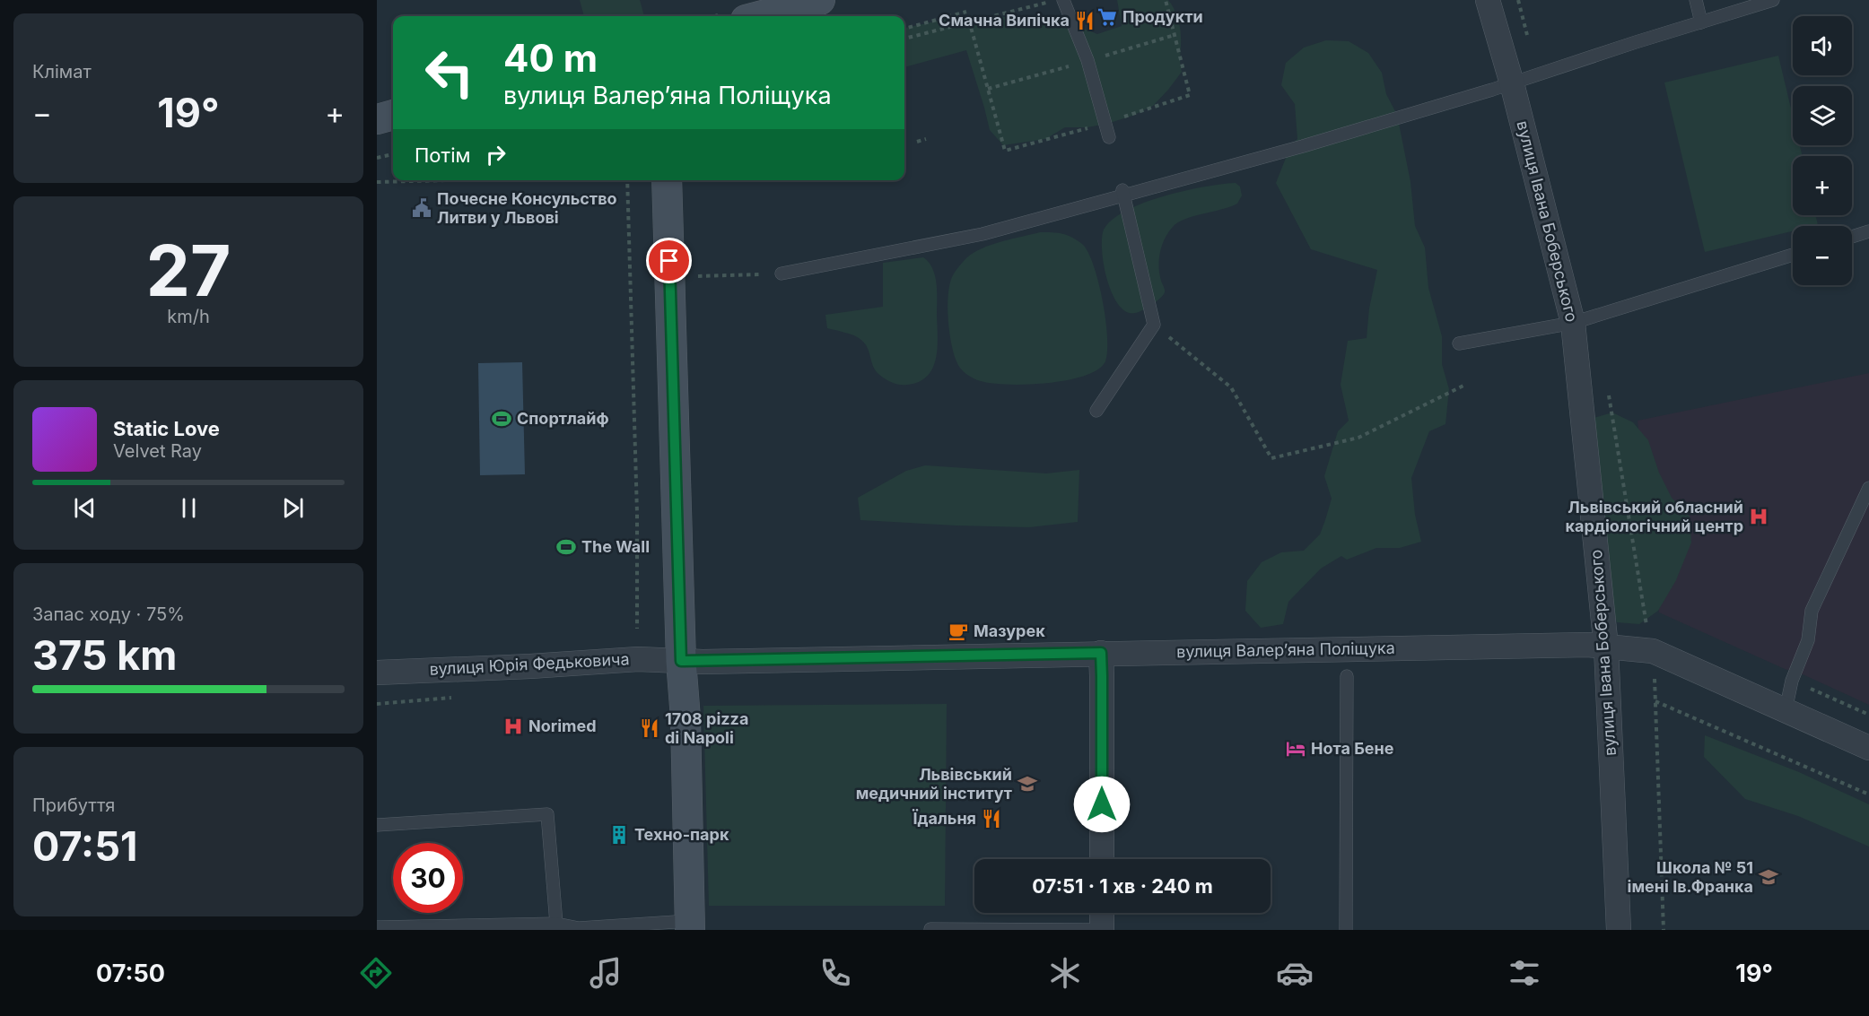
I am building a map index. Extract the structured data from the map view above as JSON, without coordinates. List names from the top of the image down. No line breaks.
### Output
{"streets":{"street":["вулиця Івана Боберського","вулиця Валерʼяна Поліщука","вулиця Юрія Федьковича"]},"crossings":[["вулиця Івана Боберського","вулиця Валерʼяна Поліщука"],["вулиця Валерʼяна Поліщука","вулиця Юрія Федьковича"]],"places":{"supermarket":["Продукти"],"restaurant":["Смачна Випічка","1708 pizza di Napoli","Їдальня"],"public building":["Почесне Консульство Литви у Львові"],"sports":["Спортлайф","The Wall"],"hospital":["Львівський обласний кардіологічний центр","Norimed"],"cafe":["Мазурек"],"hotel":["Нота Бене"],"school or university":["Львівський медичний інститут","Школа № 51 імені Ів.Франка"],"building":["Техно-парк"]},"page":{"tile":["Клімат",["27","km/h"],["Запас ходу · 75%","375 km"],["Прибуття","07:51"]],"map_buttons":["+","−"],"turn":["40 m","вулиця Валерʼяна Поліщука"],"heat":["−","19°","+"],"then":"Потім","song":["Static Love","Velvet Ray"],"limit":"30","trip":"07:51 · 1 хв · 240 m","tabs":["07:50","19°"]}}
